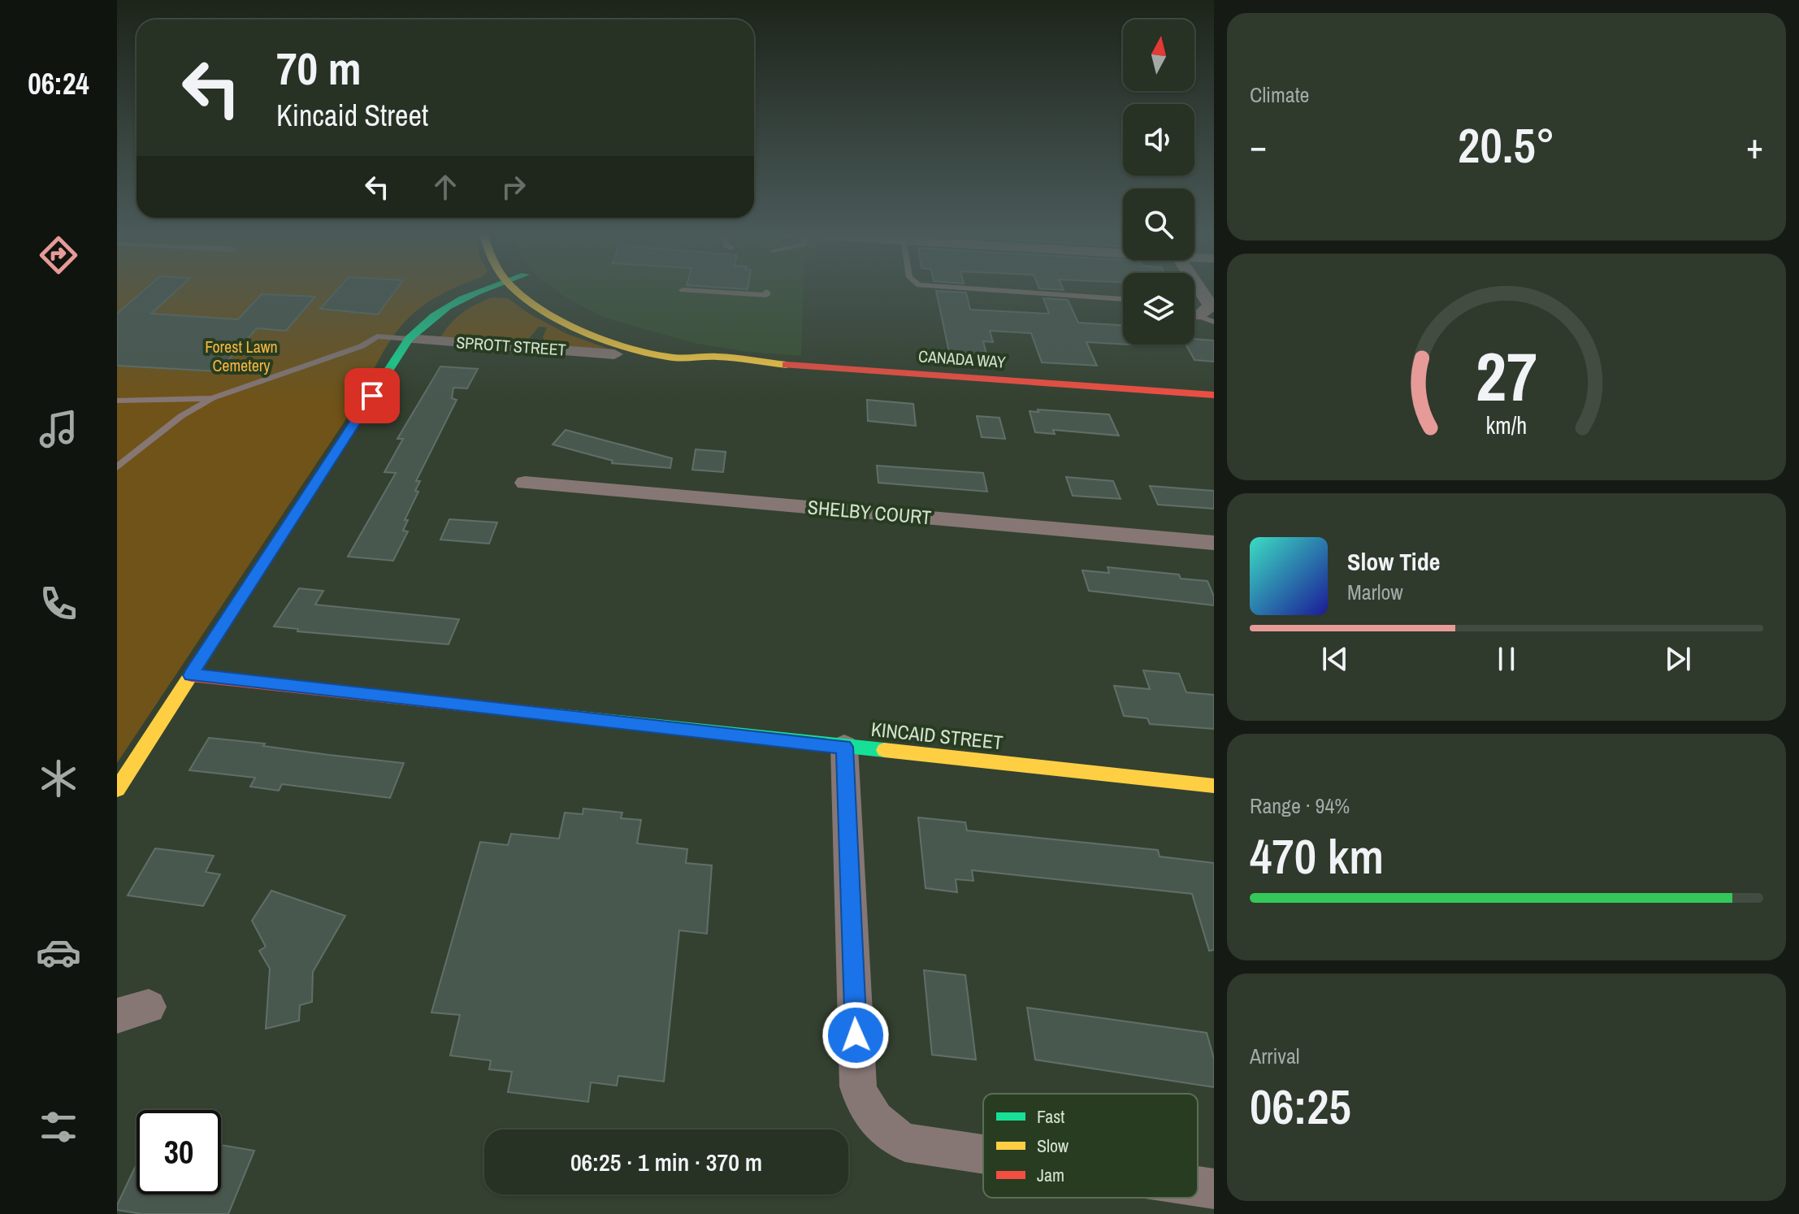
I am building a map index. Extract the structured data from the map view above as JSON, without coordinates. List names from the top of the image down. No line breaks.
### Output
{"streets":{"street":["SPROTT STREET","CANADA WAY","SHELBY COURT","KINCAID STREET"]},"parks":["Forest Lawn Cemetery"],"legend":["Fast","Slow","Jam"],"north":"top","page":{"tabs":"06:24","tile":["Climate",["Range · 94%","470 km"],["Arrival","06:25"]],"turn":["70 m","Kincaid Street"],"heat":["−","20.5°","+"],"song":["Slow Tide","Marlow"],"limit":"30","trip":"06:25 · 1 min · 370 m","gauge":["27","km/h"]}}
